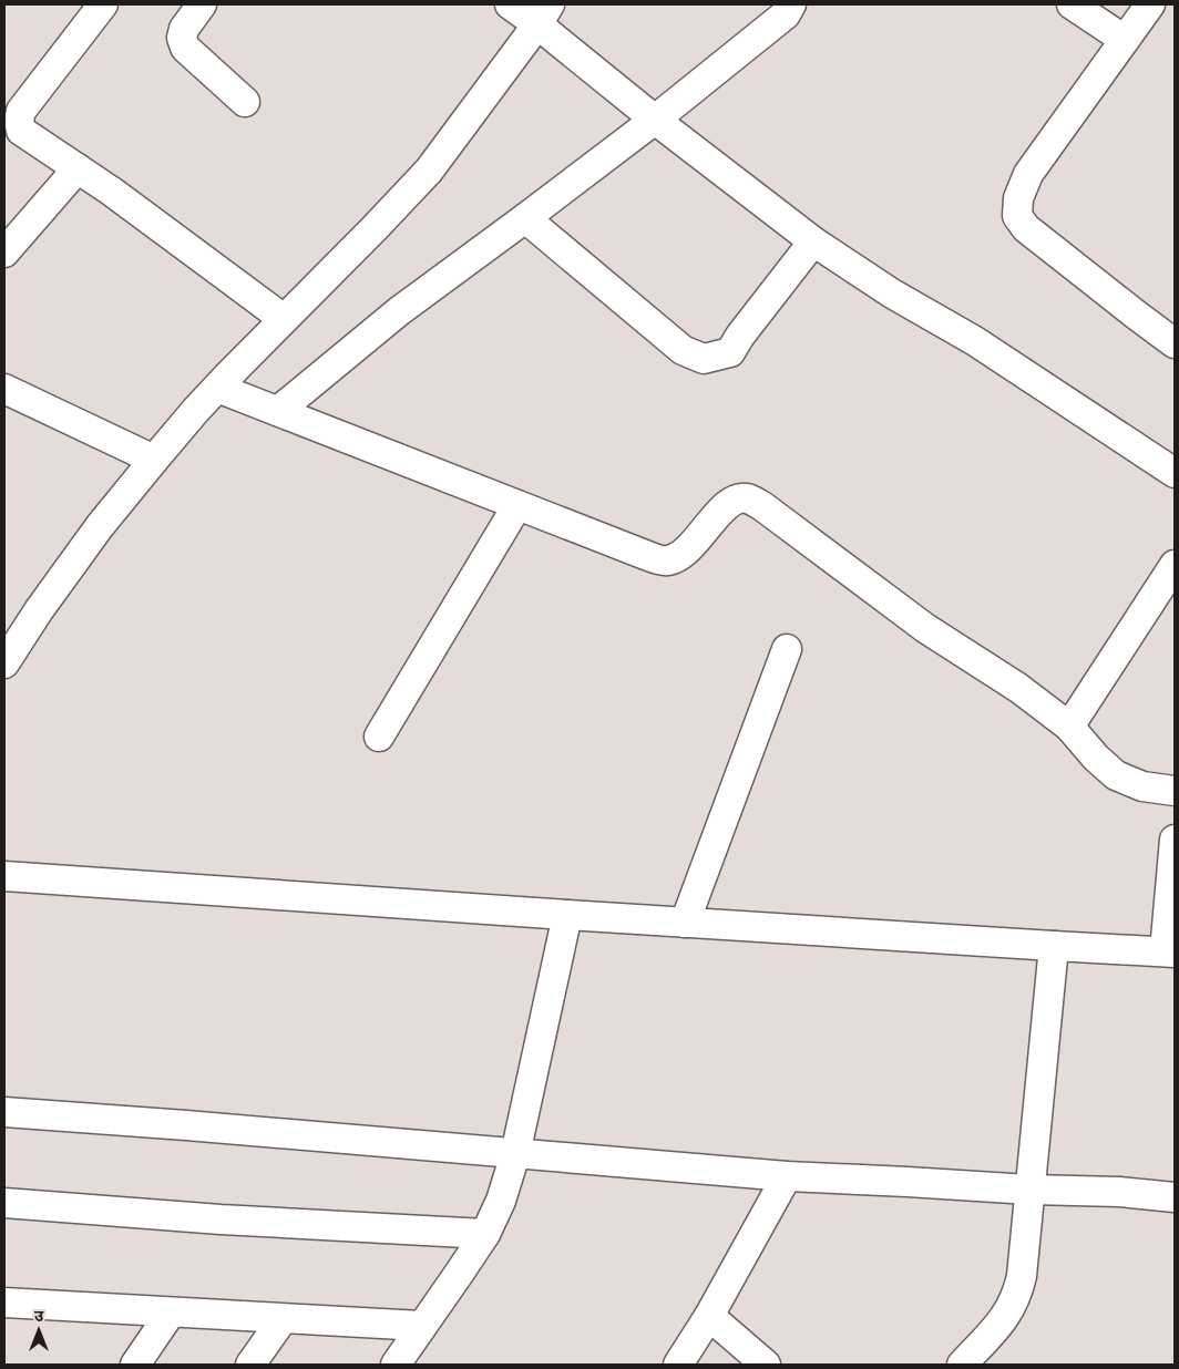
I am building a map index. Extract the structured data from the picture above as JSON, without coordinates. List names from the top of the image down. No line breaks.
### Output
{"north":"top"}
